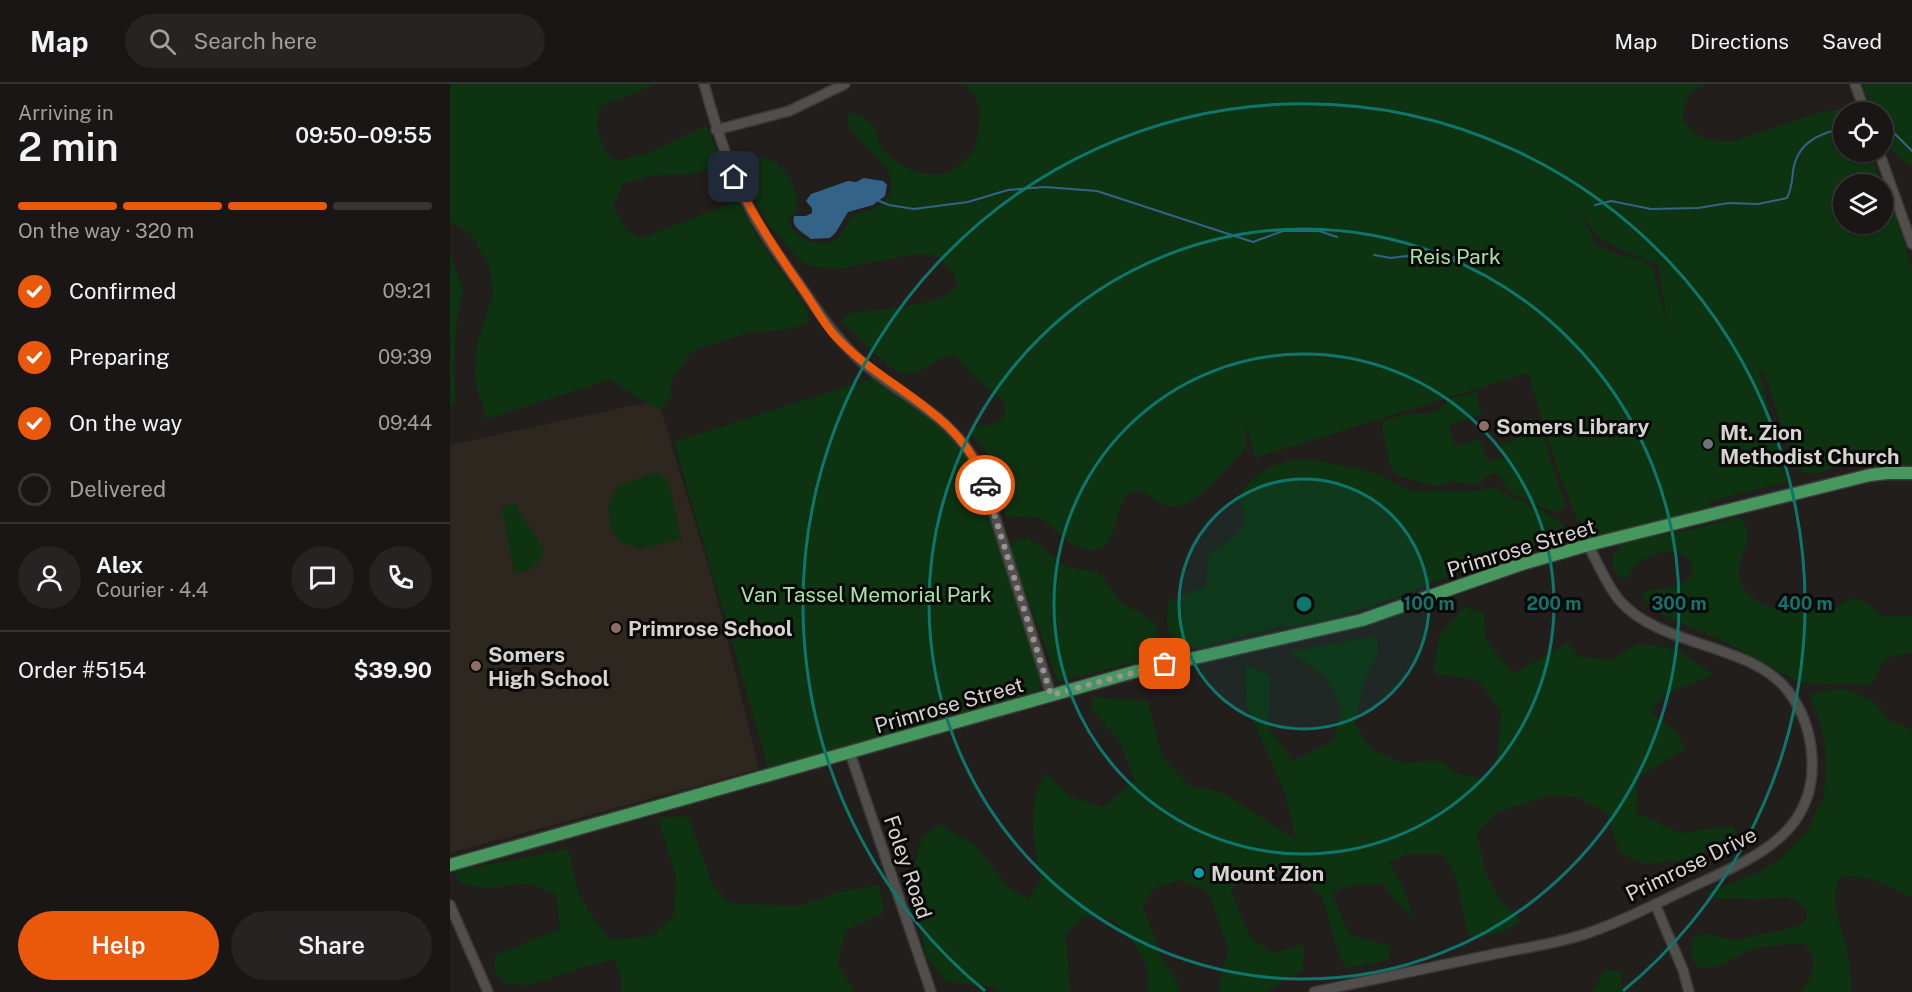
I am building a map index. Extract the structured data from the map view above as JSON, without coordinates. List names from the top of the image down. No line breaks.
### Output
{"streets":{"main road":["Primrose Street"],"street":["Primrose Drive","Foley Road"]},"crossings":[["Primrose Street","Primrose Drive"],["Primrose Street","Foley Road"]],"parks":["Reis Park","Van Tassel Memorial Park"],"places":["Somers Library","Mt. Zion Methodist Church","Primrose School","Somers High School","Mount Zion"],"page":{"header":"Map","search":"Search here","nav":["Map","Directions","Saved"],"heading":["2 min","Arriving in","09:50–09:55"],"panel":["Alex","Courier · 4.4","Order #5154","$39.90"],"bar":"On the way · 320 m","list":[["Confirmed","09:21"],["Preparing","09:39"],["On the way","09:44"],"Delivered"],"buttons":["Help","Share"]},"rings":["100 m","200 m","300 m","400 m"]}
